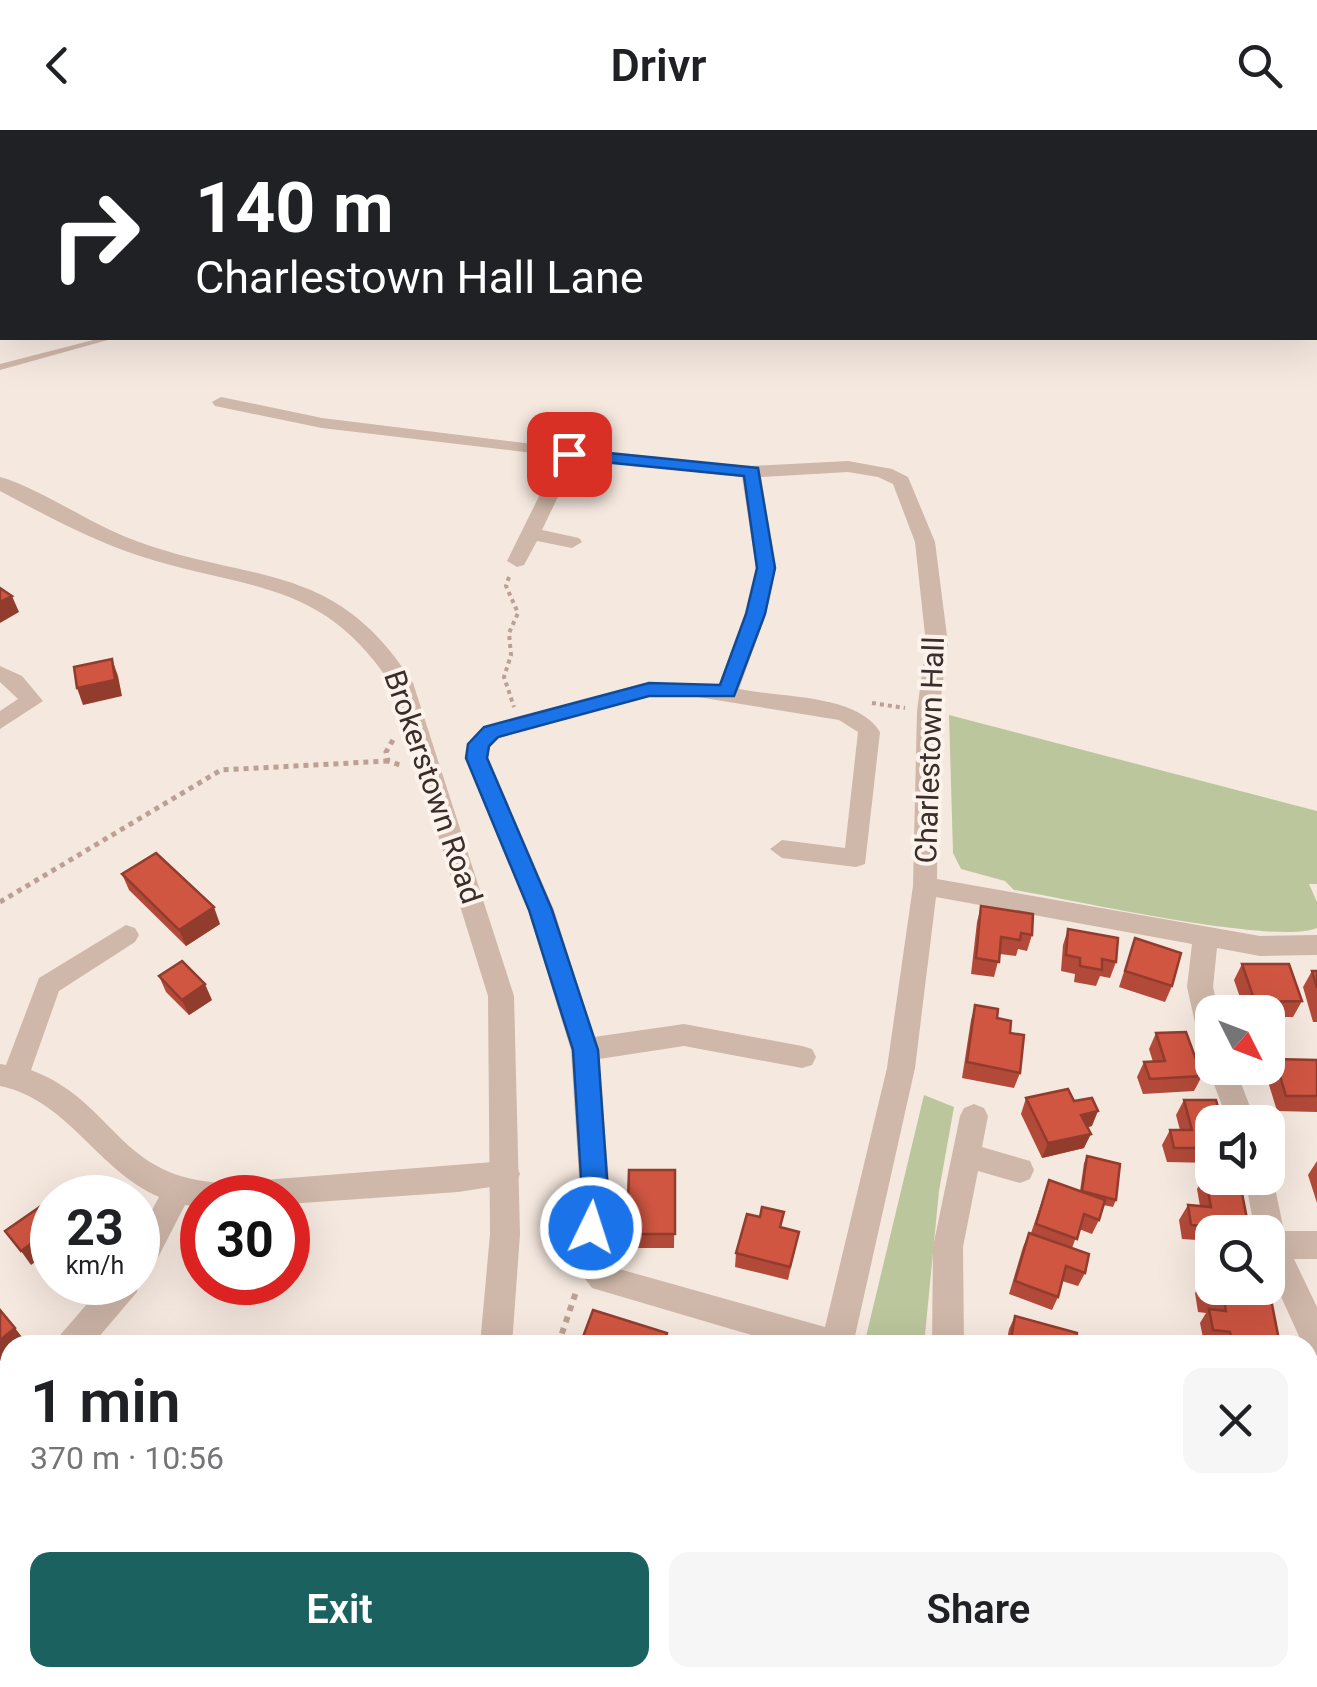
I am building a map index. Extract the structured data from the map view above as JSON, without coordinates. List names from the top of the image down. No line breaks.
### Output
{"streets":{"street":["Charlestown Hall","Brokerstown Road"]},"north":"bottom right","page":{"header":"Drivr","turn":["140 m","Charlestown Hall Lane"],"speed":"23 km/h","limit":"30","heading":["1 min","370 m · 10:56"],"buttons":["Exit","Share"]}}
